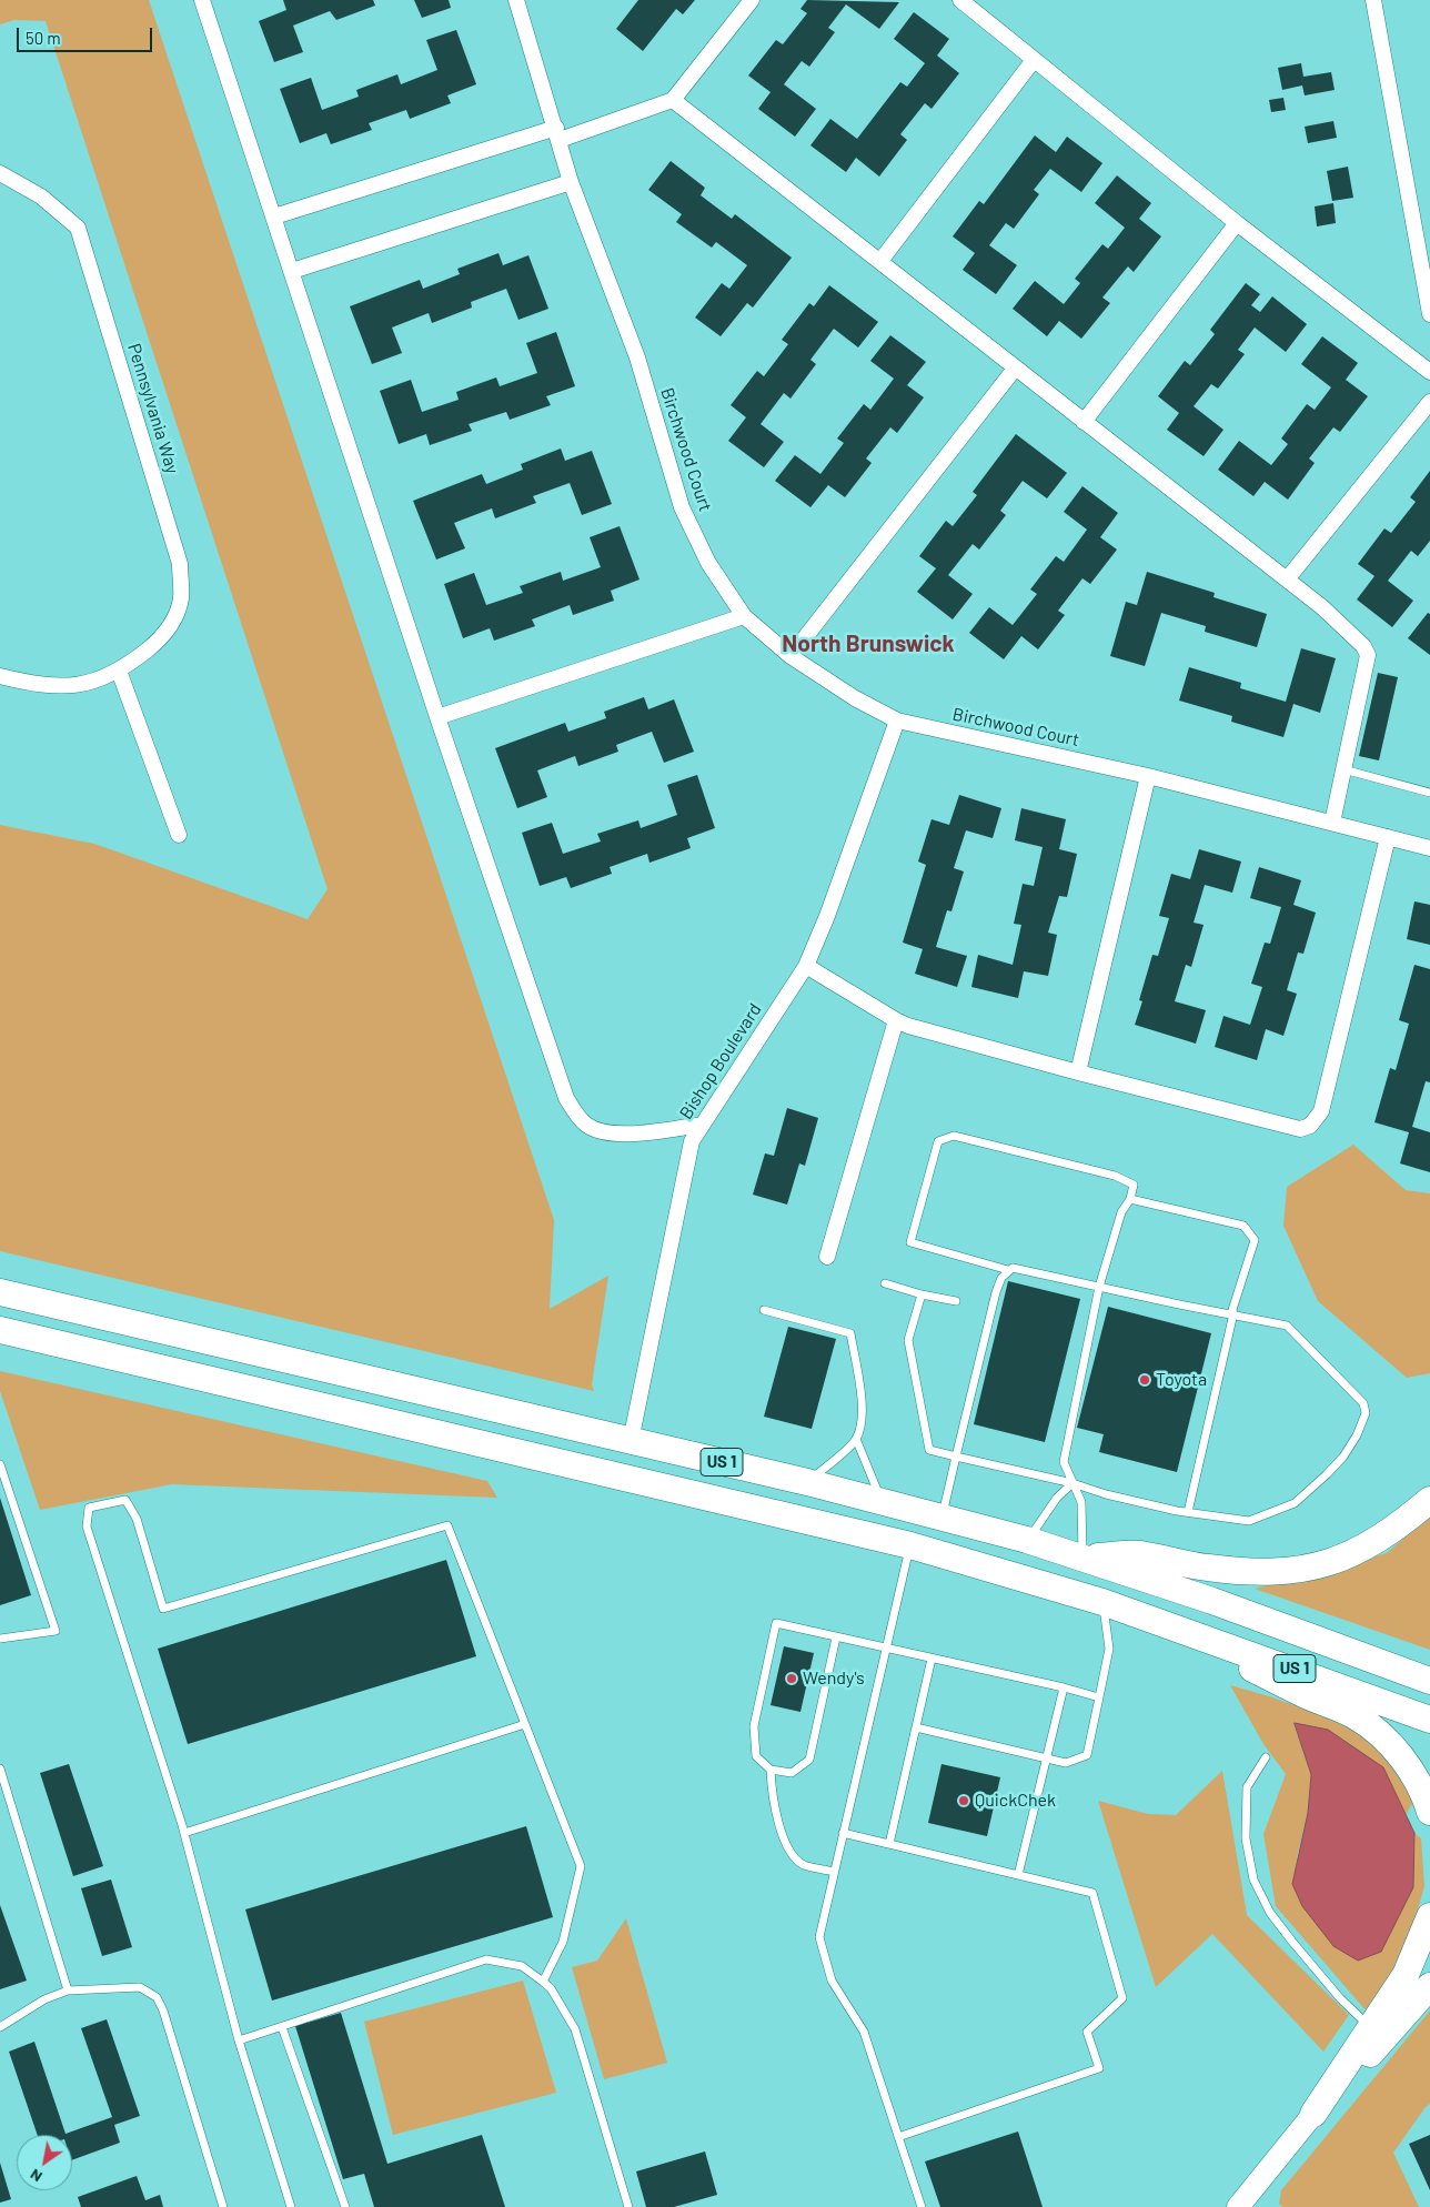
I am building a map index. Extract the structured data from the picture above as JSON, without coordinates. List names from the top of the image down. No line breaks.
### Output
{"streets":{"highway":["US 1"],"street":["Pennsylvania Way","Birchwood Court","Bishop Boulevard"]},"crossings":[["Birchwood Court","Bishop Boulevard"],["Bishop Boulevard","US 1"]],"districts":["North Brunswick"],"places":["Toyota","Wendy's","QuickChek"],"scale_bar":"50 m","north":"bottom left"}
